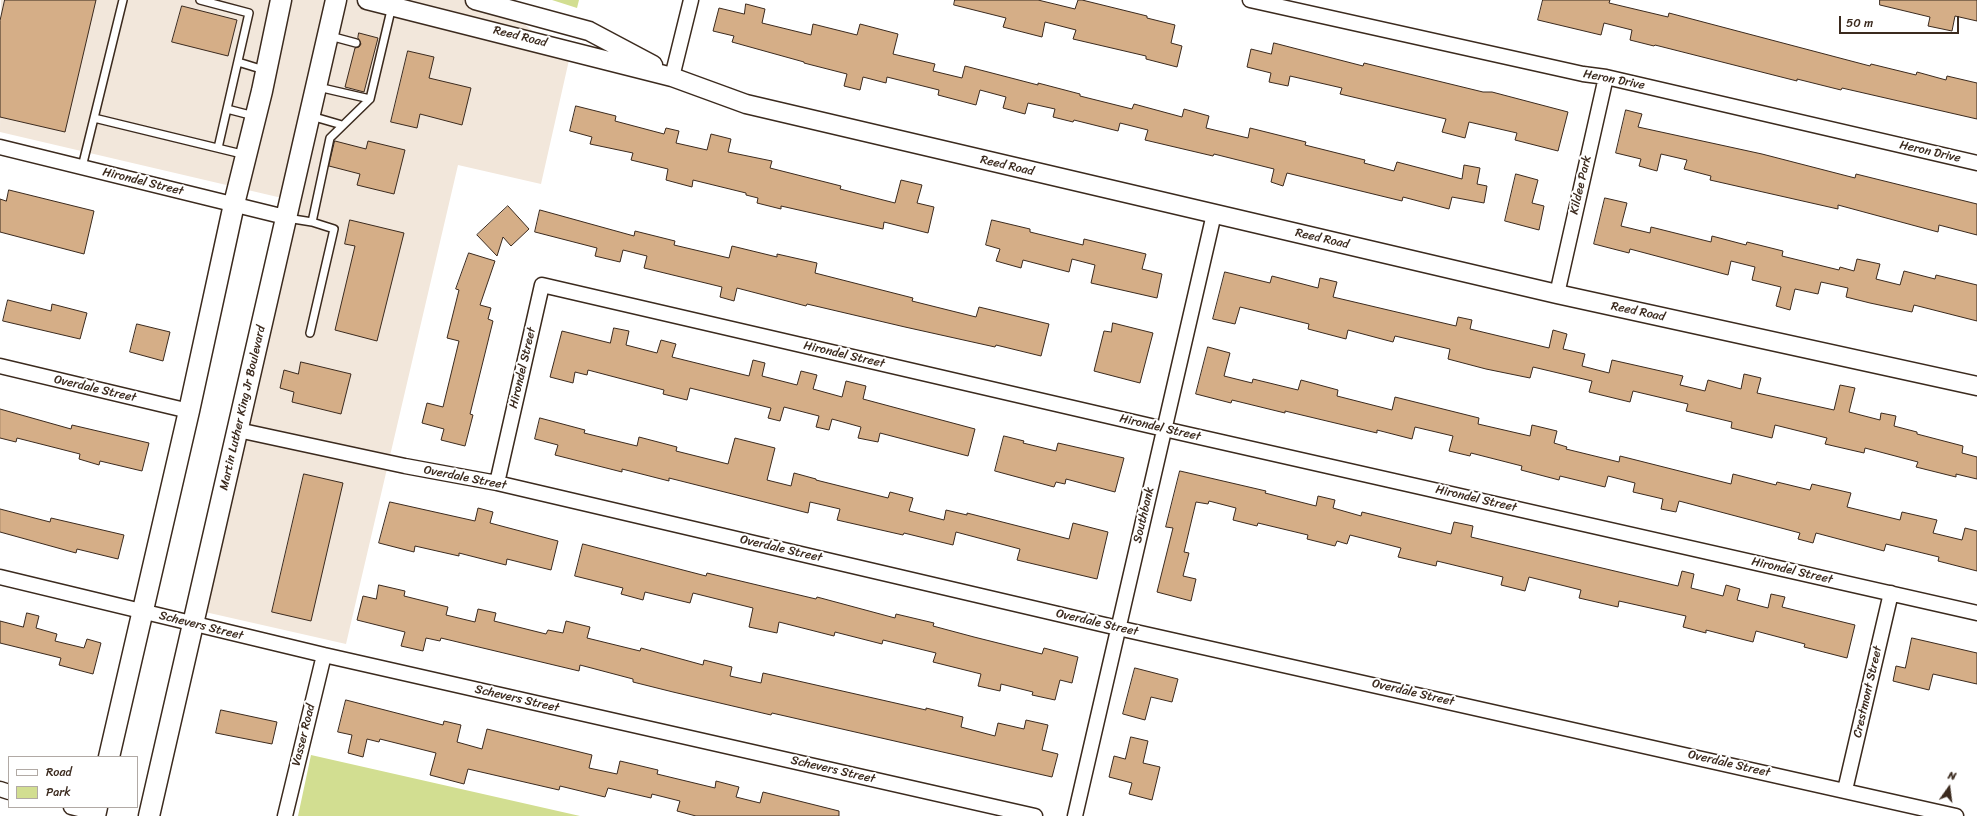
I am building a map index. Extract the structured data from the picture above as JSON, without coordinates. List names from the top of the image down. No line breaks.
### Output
{"streets":{"main road":["Martin Luther King Jr Boulevard"],"street":["Reed Road","Heron Drive","Hirondel Street","Kildee Park","Overdale Street","Southbank","Schevers Street","Crestmont Street","Vasser Road"]},"crossings":[["Reed Road","Kildee Park"],["Reed Road","Southbank"],["Heron Drive","Kildee Park"],["Hirondel Street","Overdale Street"],["Hirondel Street","Martin Luther King Jr Boulevard"],["Hirondel Street","Southbank"],["Hirondel Street","Crestmont Street"],["Overdale Street","Martin Luther King Jr Boulevard"],["Overdale Street","Southbank"],["Overdale Street","Crestmont Street"],["Martin Luther King Jr Boulevard","Schevers Street"],["Schevers Street","Vasser Road"]],"legend":["Road","Park"],"scale_bar":"50 m","north":"top"}
